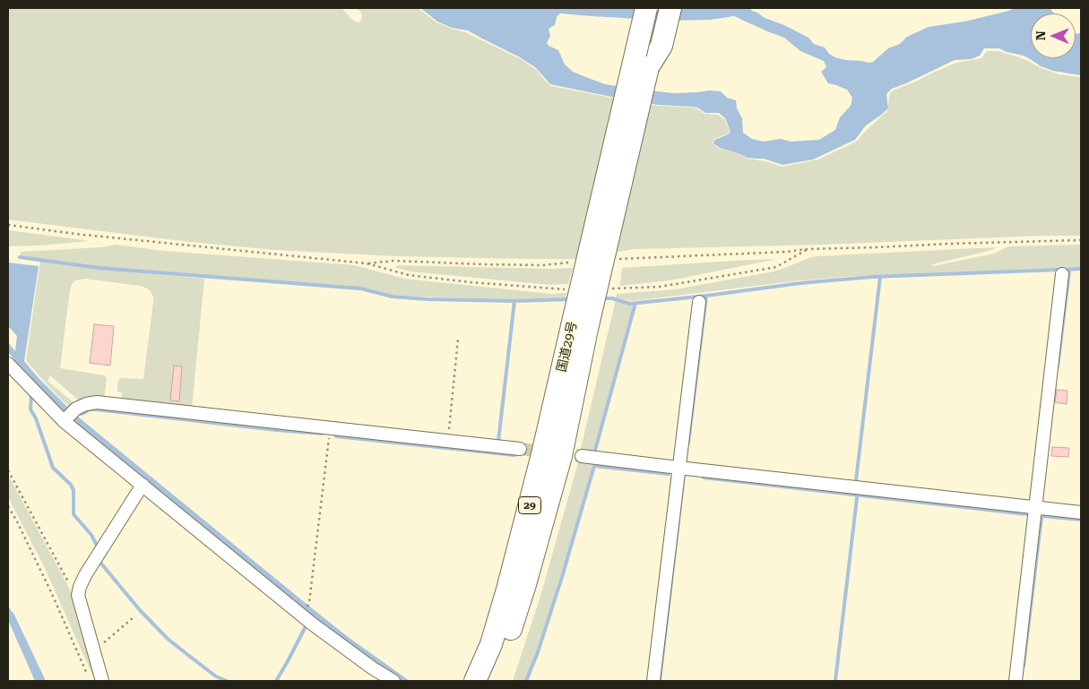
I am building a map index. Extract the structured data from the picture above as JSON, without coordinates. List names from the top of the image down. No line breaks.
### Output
{"streets":{"highway":["国道29号","29"]},"crossings":[["国道29号","29"]],"north":"left"}
